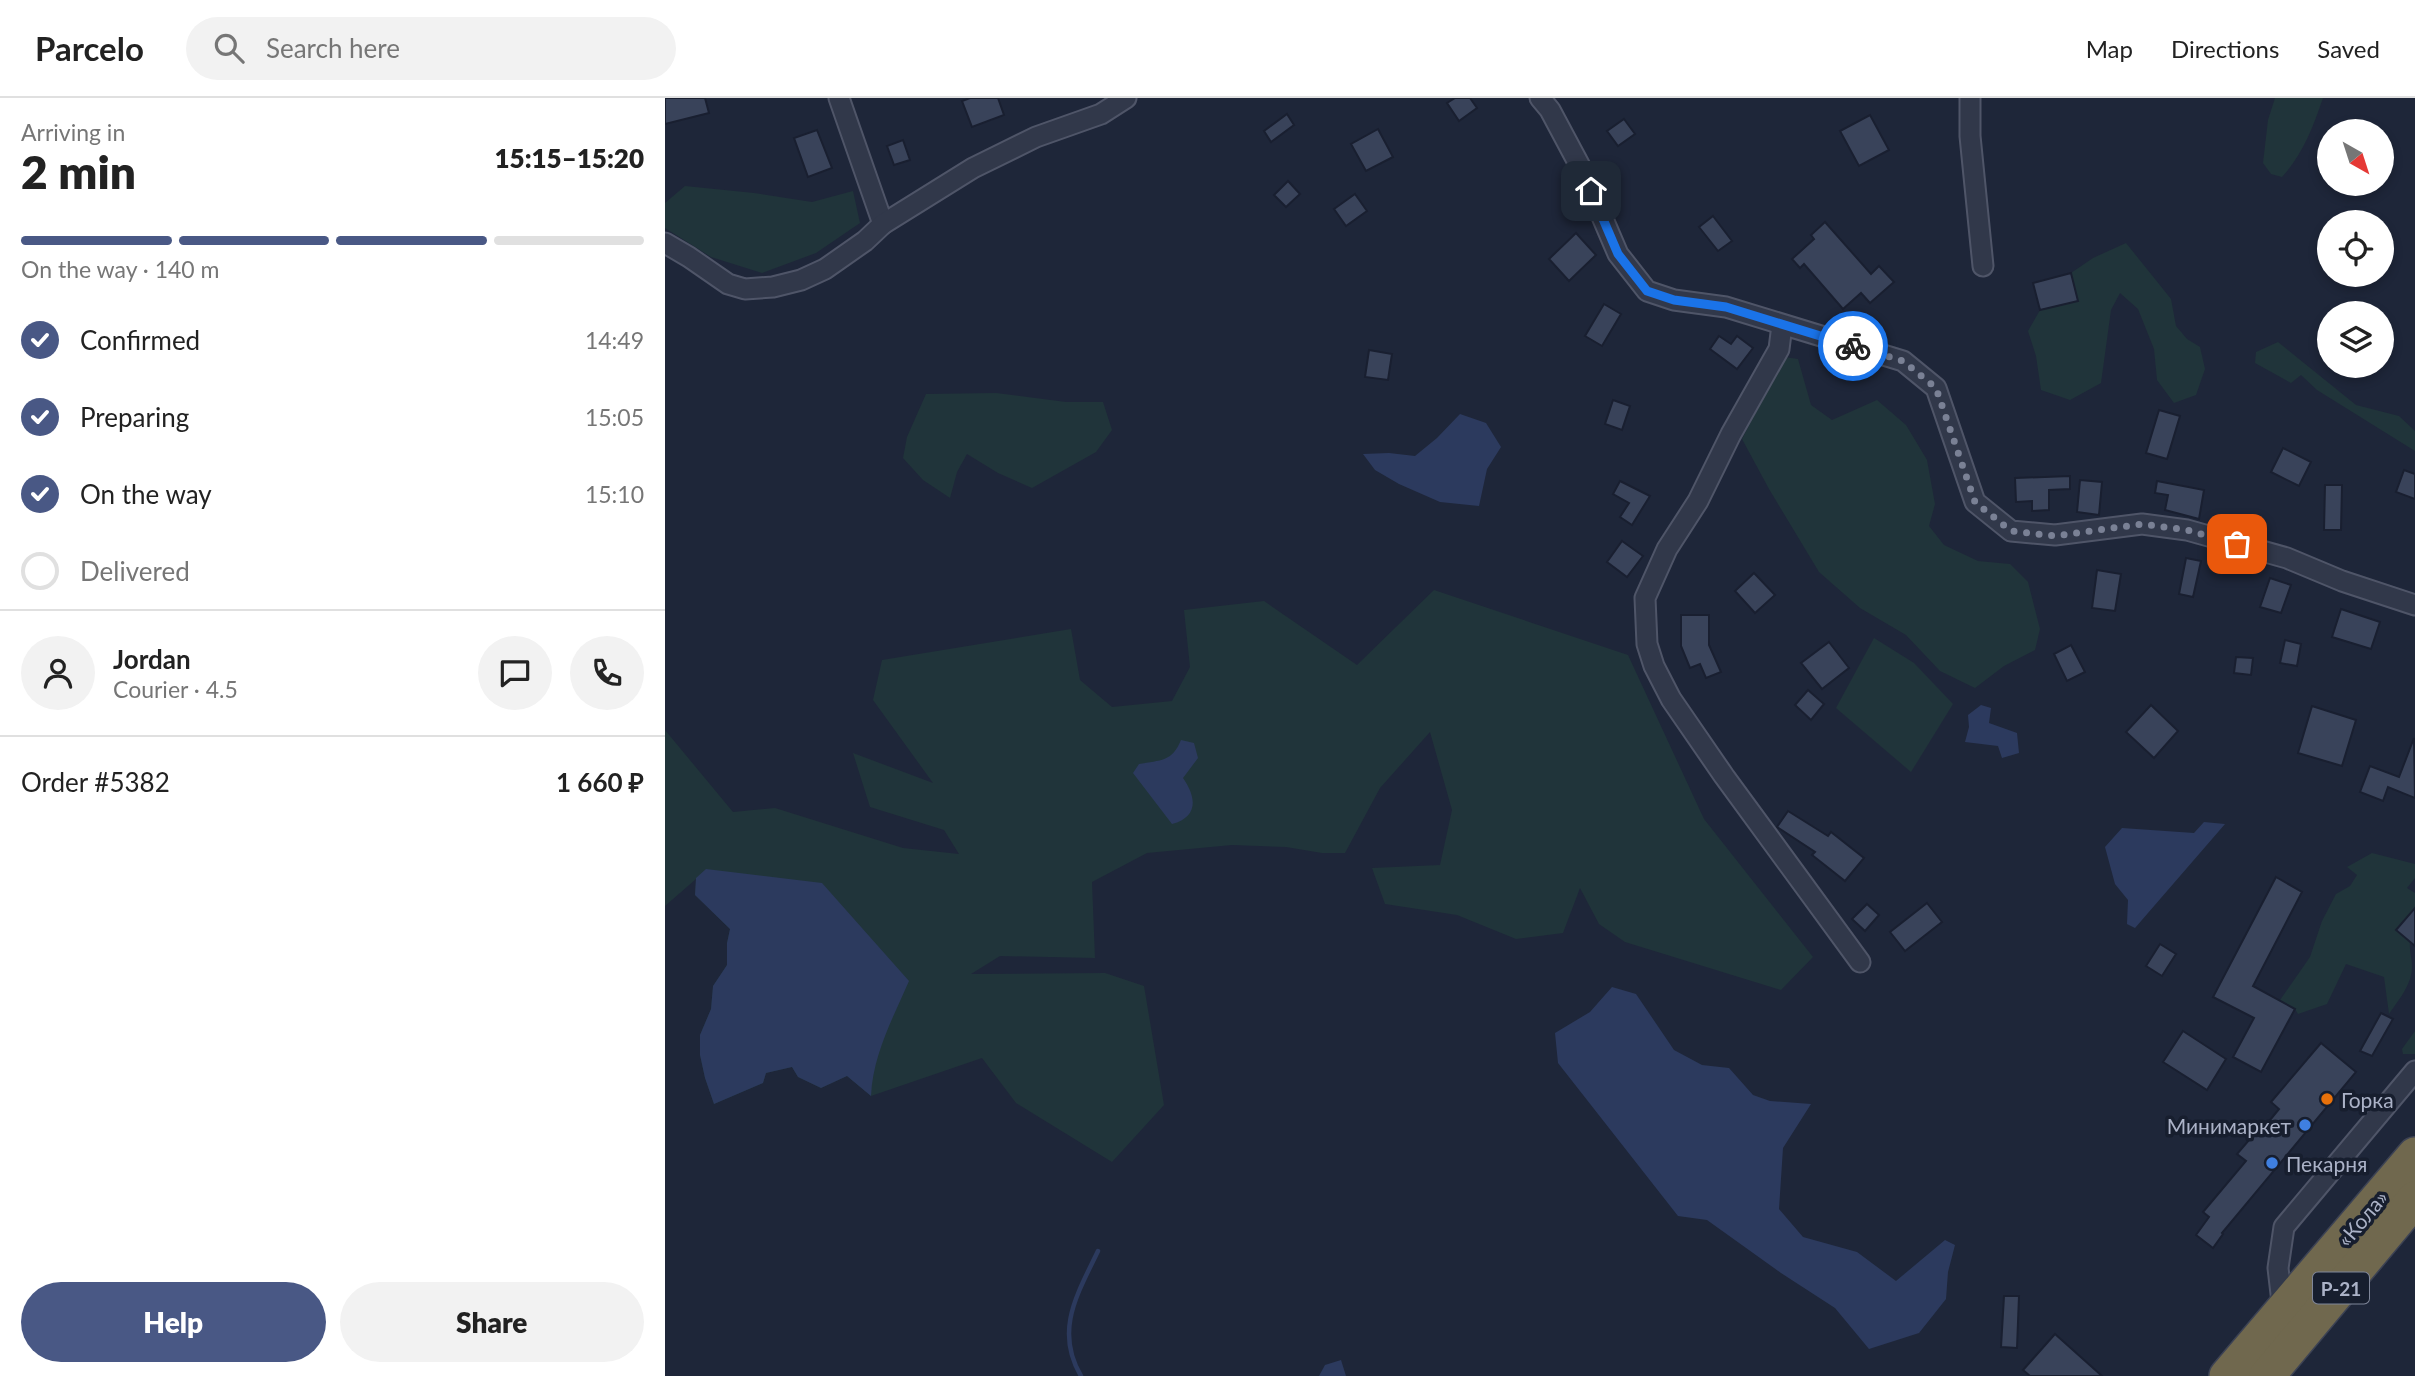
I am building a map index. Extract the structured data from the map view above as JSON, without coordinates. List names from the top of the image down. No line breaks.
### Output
{"streets":{"highway":["«Кола»","Р-21"]},"places":["Горка","Минимаркет","Пекарня"],"north":"bottom right","page":{"header":"Parcelo","search":"Search here","nav":["Map","Directions","Saved"],"heading":["2 min","Arriving in","15:15–15:20"],"panel":["Jordan","Courier · 4.5","Order #5382","1 660 ₽"],"bar":"On the way · 140 m","list":[["Confirmed","14:49"],["Preparing","15:05"],["On the way","15:10"],"Delivered"],"buttons":["Help","Share"]}}
